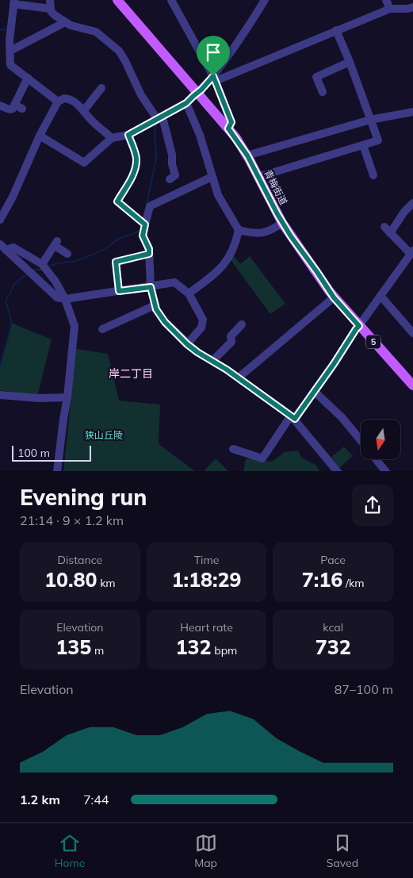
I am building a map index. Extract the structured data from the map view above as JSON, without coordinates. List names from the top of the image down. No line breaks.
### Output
{"streets":{"main road":["青梅街道","5"]},"districts":["岸二丁目"],"parks":["狭山丘陵"],"scale_bar":"100 m","north":"bottom","page":{"scale":"100 m","heading":["Evening run","21:14 · 9 × 1.2 km"],"stats":[["Distance","10.80 km"],["Time","1:18:29"],["Pace","7:16 /km"],["Elevation","135 m"],["Heart rate","132 bpm"],["kcal","732"]],"chart":["Elevation","87–100 m"],"list":[{"name":"1.2 km","note":"7:44"}],"tabs":["Home","Map","Saved"]}}
